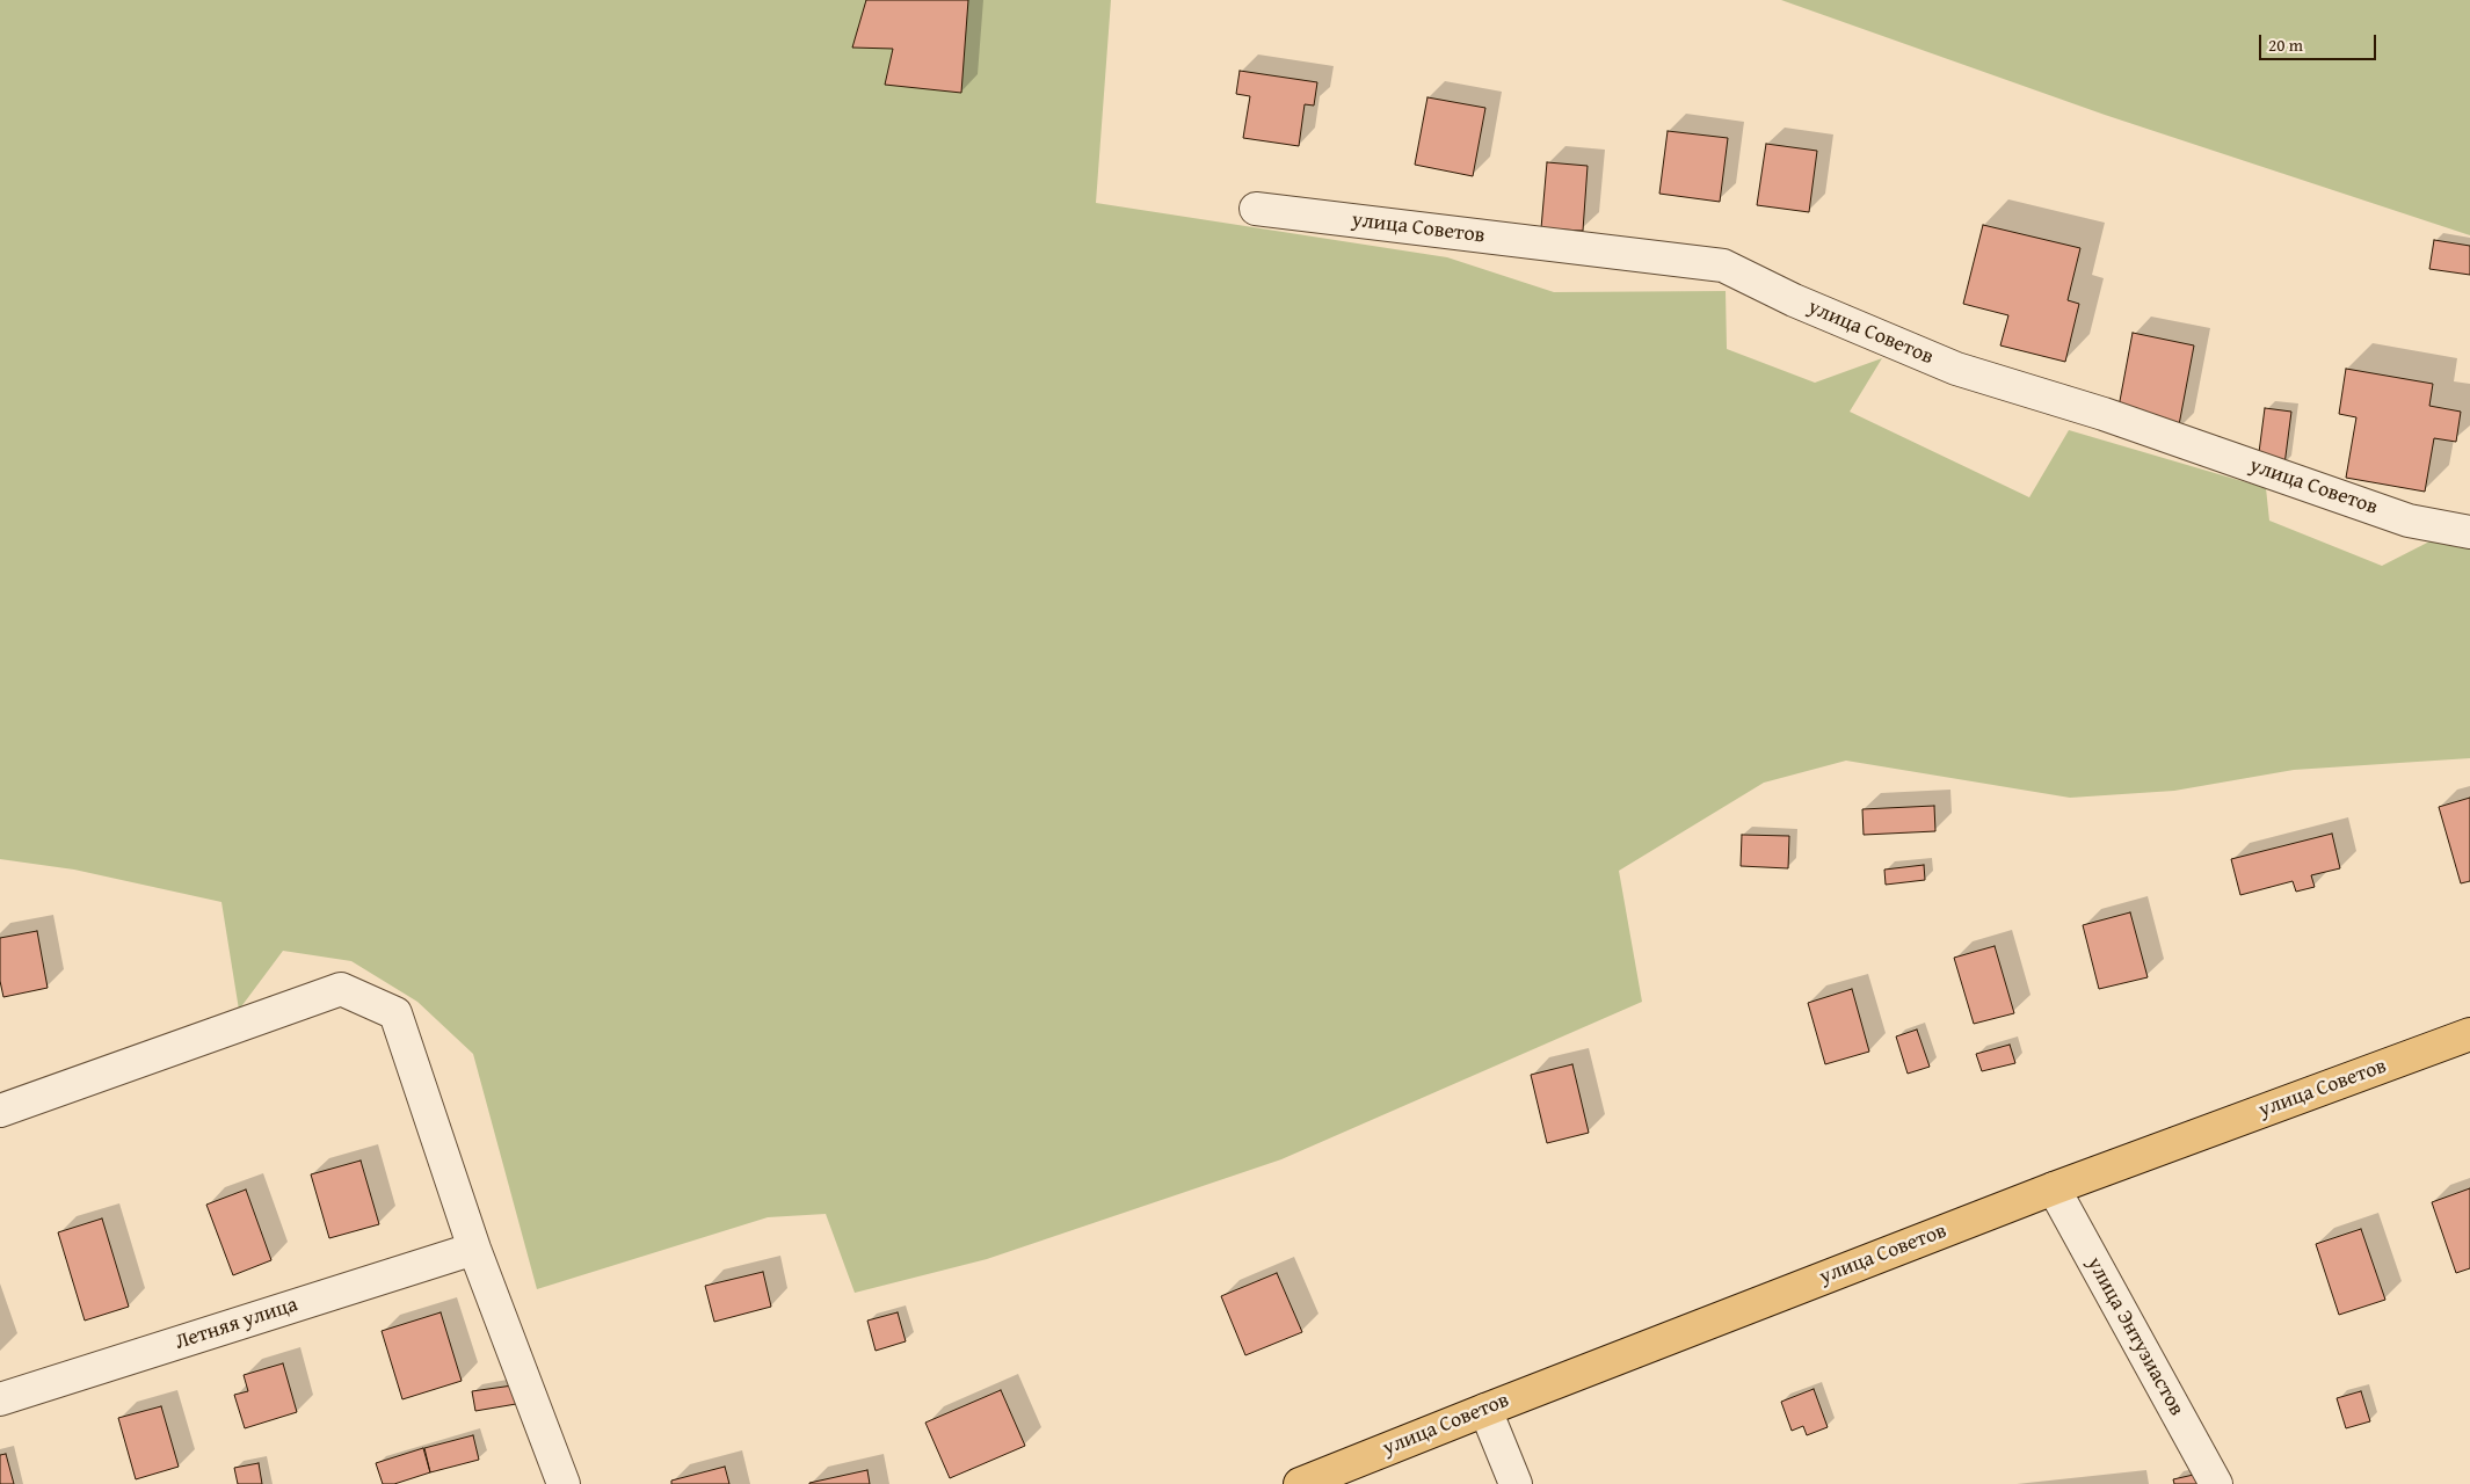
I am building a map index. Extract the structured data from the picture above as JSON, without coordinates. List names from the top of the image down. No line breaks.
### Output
{"streets":{"main road":["улица Советов"],"street":["Летняя улица","улица Энтузиастов"]},"crossings":[["улица Советов","улица Энтузиастов"]],"scale_bar":"20 m"}
